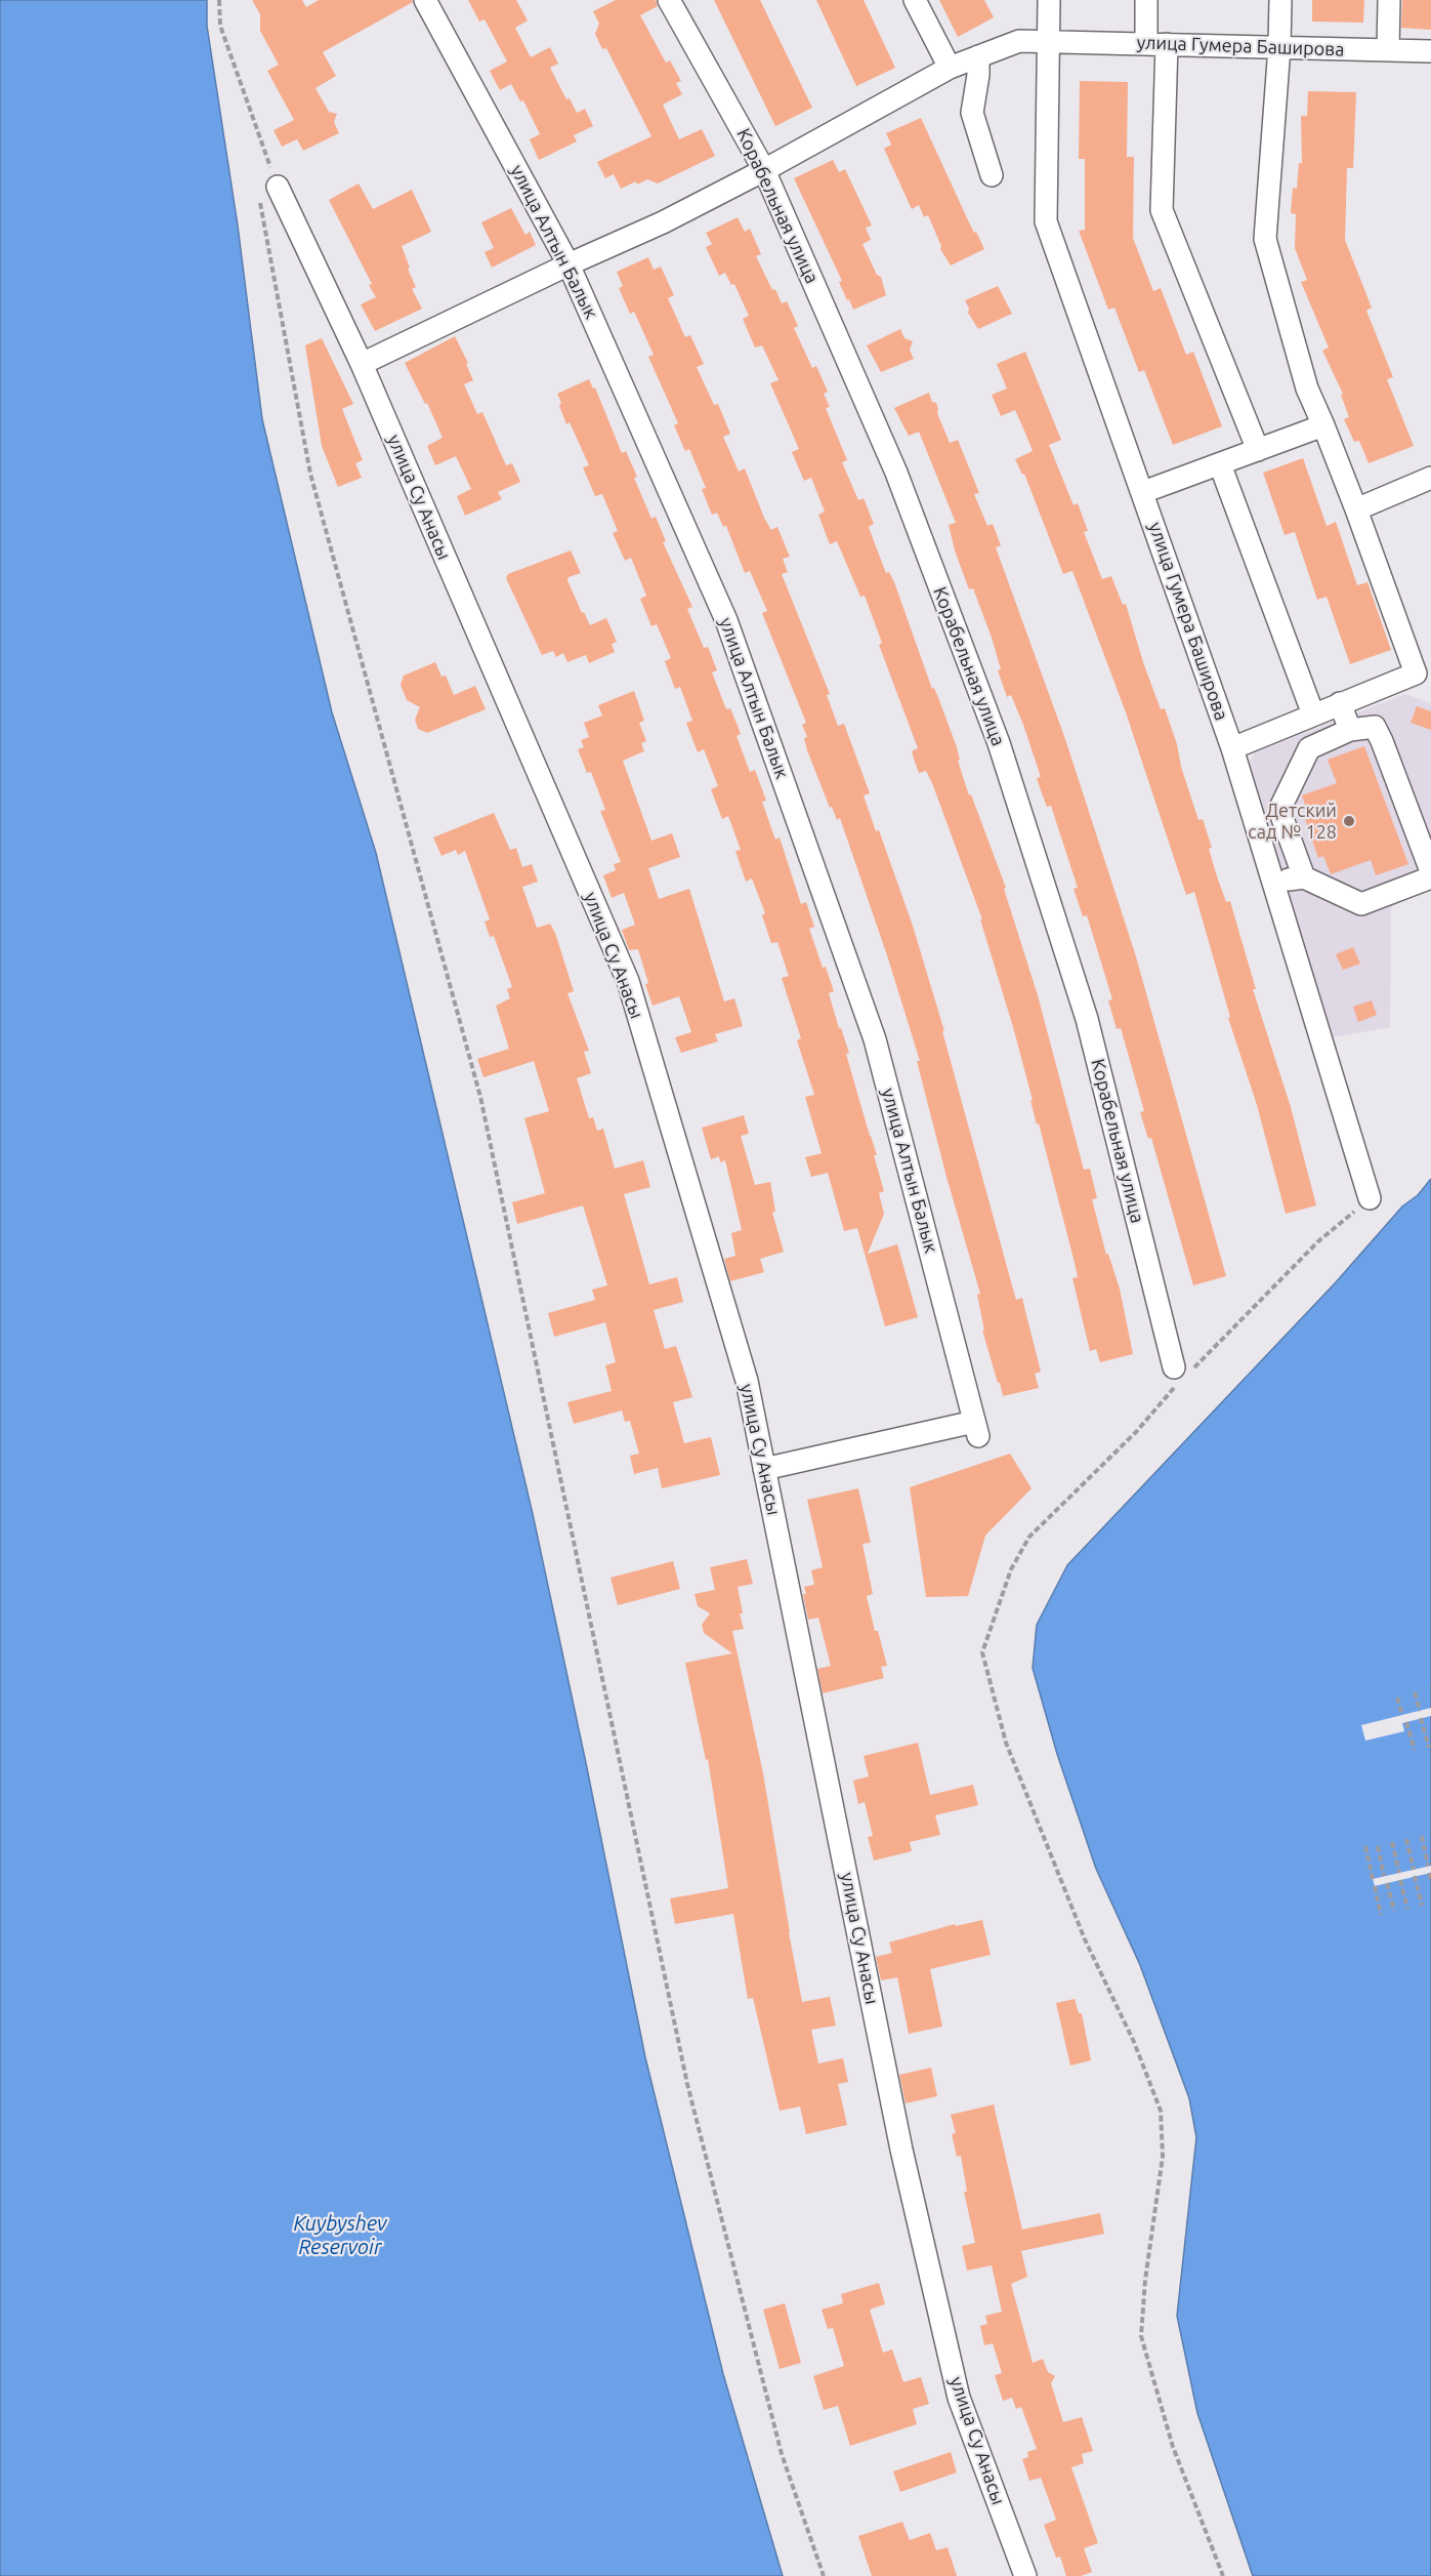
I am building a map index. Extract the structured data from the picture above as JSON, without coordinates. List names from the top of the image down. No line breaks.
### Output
{"streets":{"street":["улица Гумера Баширова","Корабельная улица","улица Алтын Балык","улица Су Анасы"]},"crossings":[["улица Гумера Баширова","Корабельная улица"],["улица Гумера Баширова","улица Алтын Балык"],["улица Гумера Баширова","улица Су Анасы"],["улица Алтын Балык","улица Су Анасы"]],"water":["Kuybyshev Reservoir"],"places":["Детский сад № 128"]}
